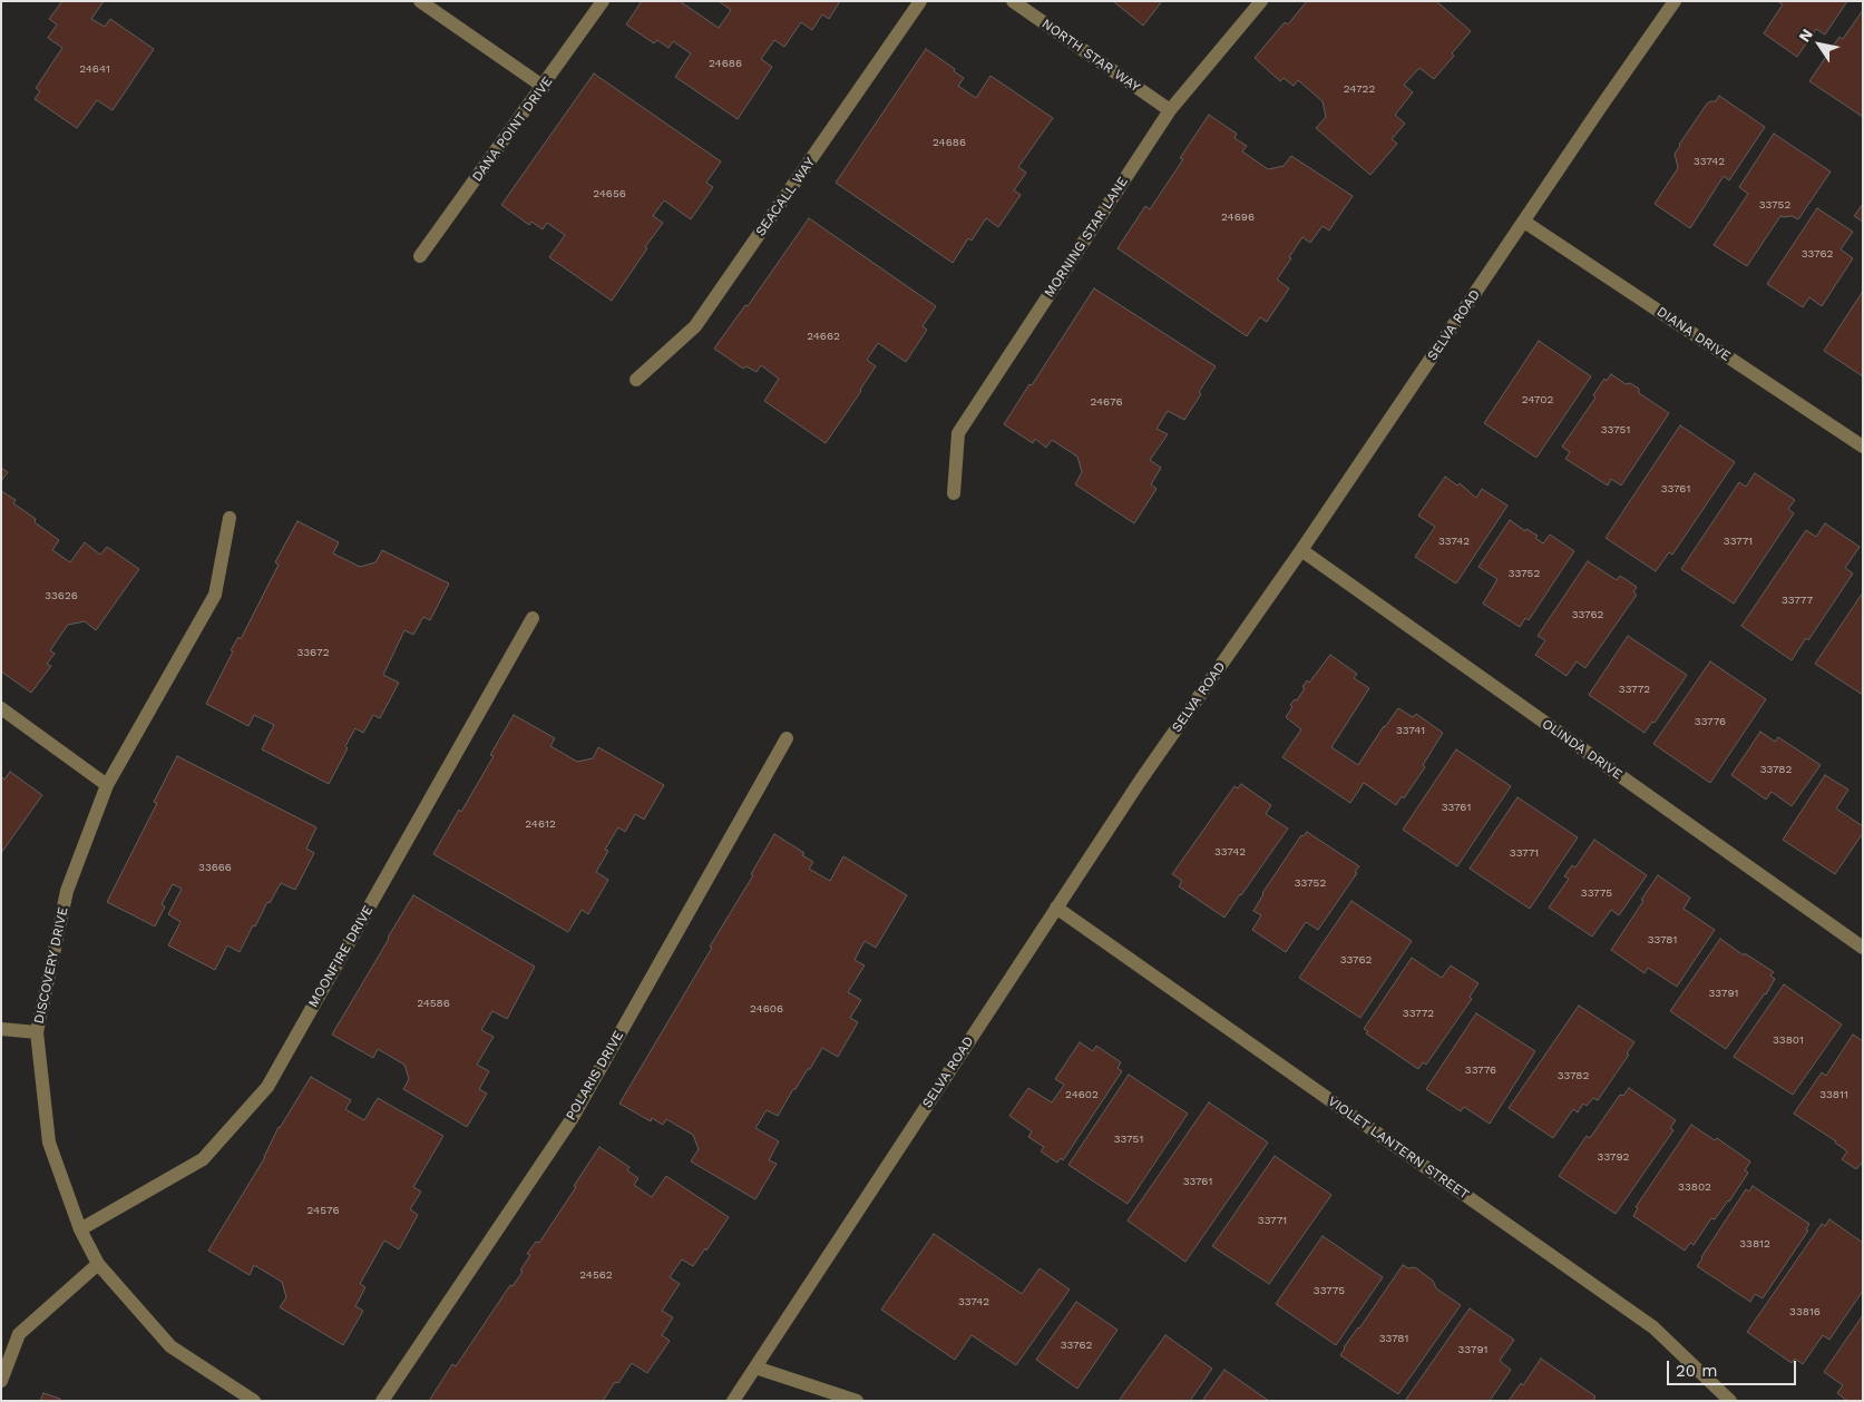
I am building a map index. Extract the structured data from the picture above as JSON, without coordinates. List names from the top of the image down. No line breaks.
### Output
{"streets":{"street":["NORTH STAR WAY","DANA POINT DRIVE","SEACALL WAY","MORNING STAR LANE","SELVA ROAD","DIANA DRIVE","OLINDA DRIVE","MOONFIRE DRIVE","DISCOVERY DRIVE","POLARIS DRIVE","VIOLET LANTERN STREET"]},"crossings":[["NORTH STAR WAY","MORNING STAR LANE"],["SELVA ROAD","DIANA DRIVE"],["SELVA ROAD","OLINDA DRIVE"],["SELVA ROAD","VIOLET LANTERN STREET"],["MOONFIRE DRIVE","DISCOVERY DRIVE"]],"house_numbers":["24686","24641","24722","24686","33742","24656","33752","24696","33762","24662","24702","24676","33751","33761","33742","33771","33752","33626","33777","33762","33672","33772","33776","33741","33782","33761","24612","33742","33771","33666","33752","33775","33781","33762","33791","24586","24606","33772","33801","33776","33782","24602","33811","33751","33792","33761","33802","24576","33771","33812","24562","33775","33742","33816","33781","33762","33791"],"scale_bar":"20 m","north":"top left"}
